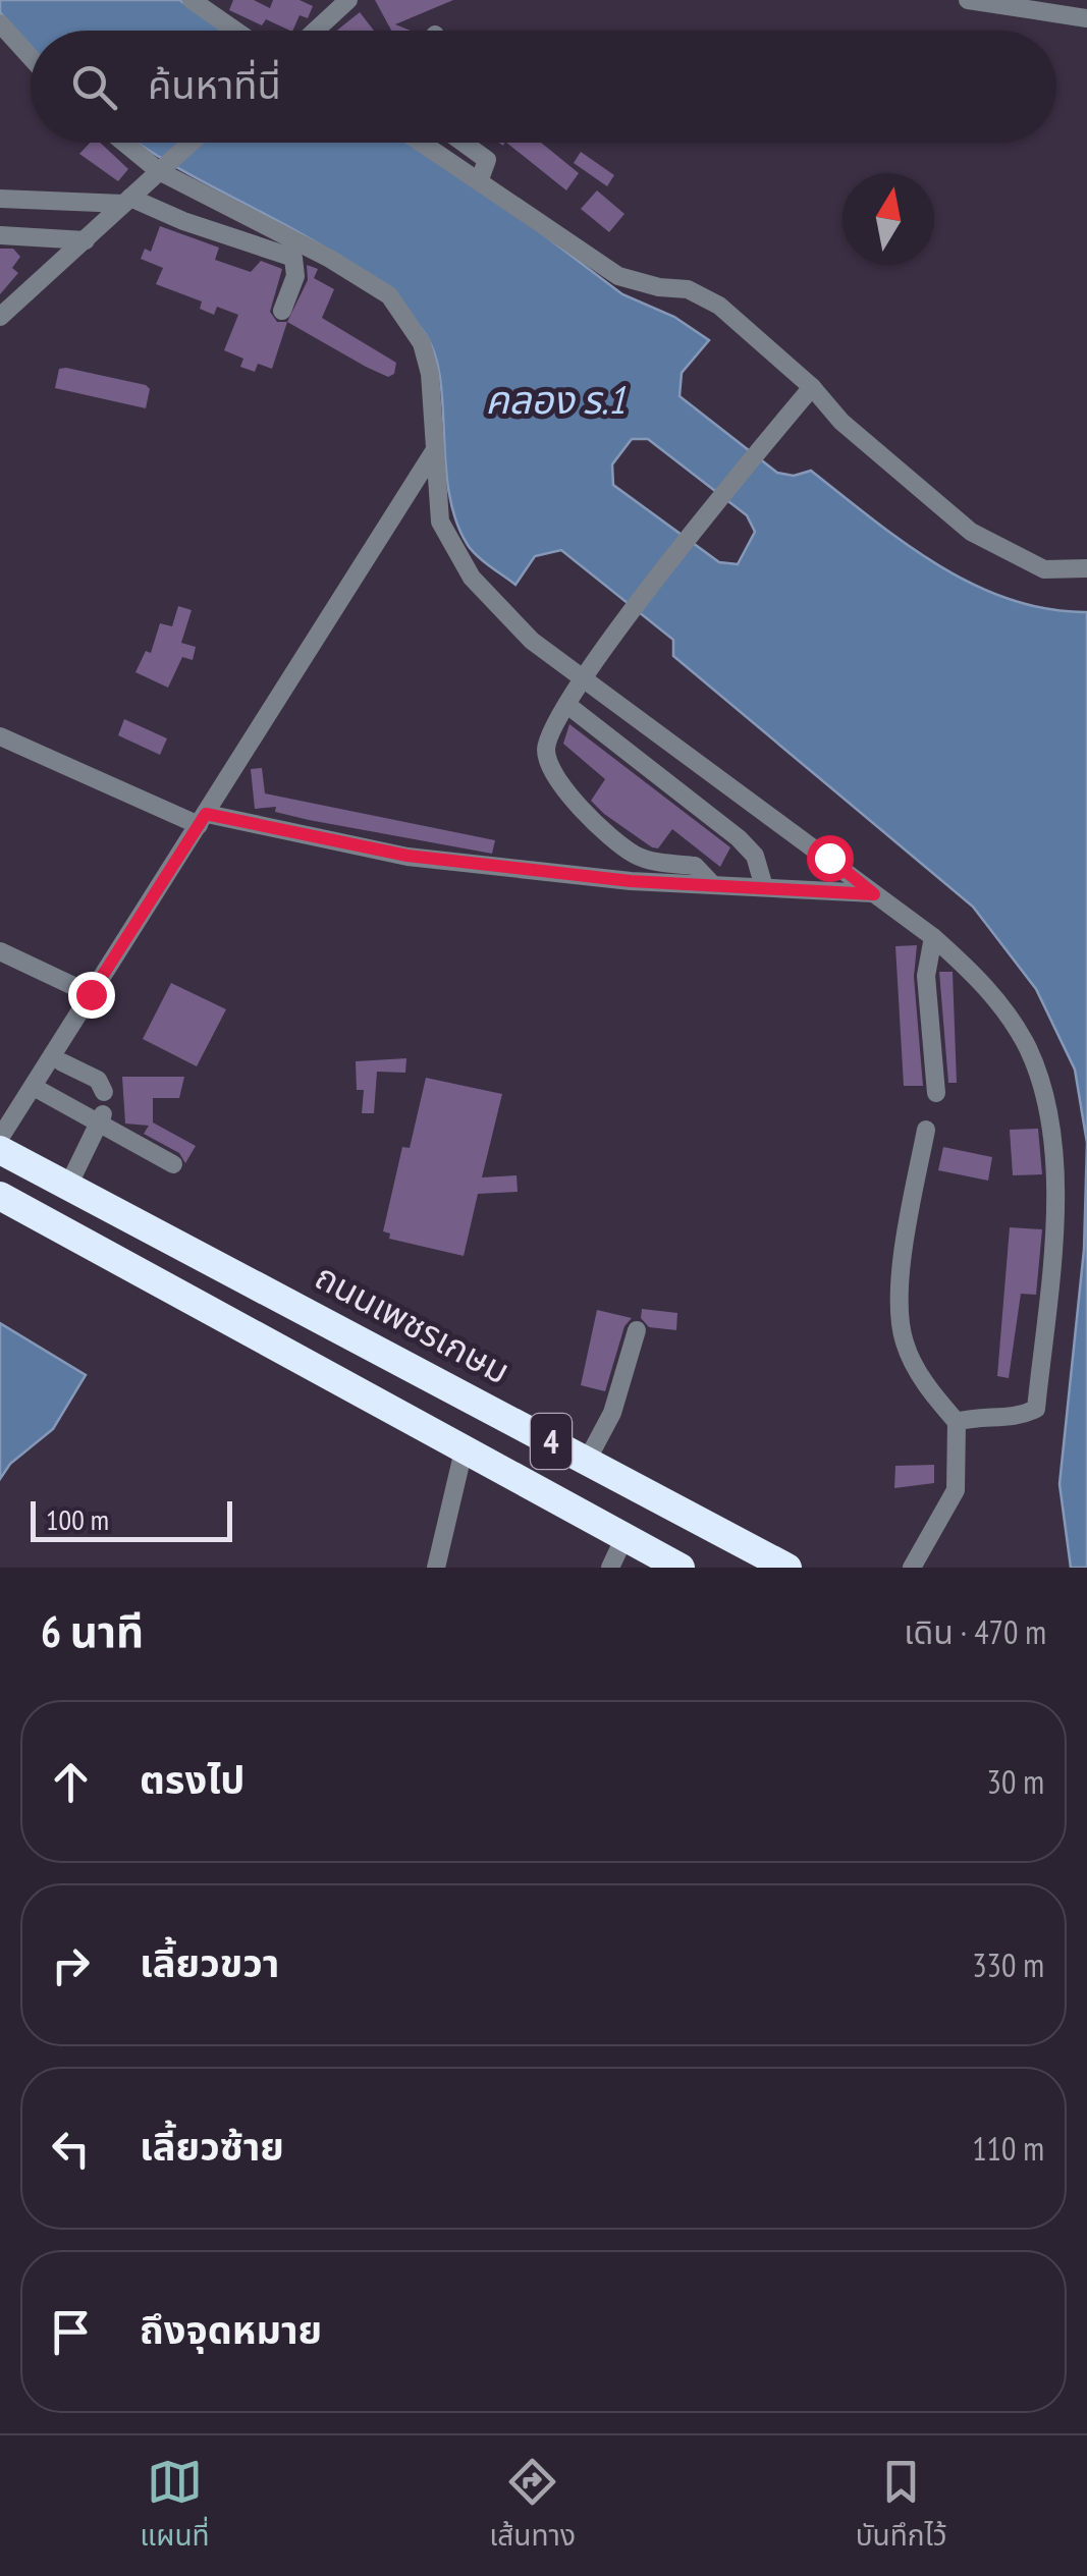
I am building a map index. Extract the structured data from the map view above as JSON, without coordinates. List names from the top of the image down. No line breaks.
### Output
{"streets":{"highway":["ถนนเพชรเกษม","4"]},"water":["คลอง ร.1"],"scale_bar":"100 m","north":"top","page":{"search":"ค้นหาที่นี่","scale":"100 m","heading":["6 นาที","เดิน · 470 m"],"list":[["ตรงไป","30 m"],["เลี้ยวขวา","330 m"],["เลี้ยวซ้าย","110 m"],"ถึงจุดหมาย"],"nav":["แผนที่","เส้นทาง","บันทึกไว้"]}}
